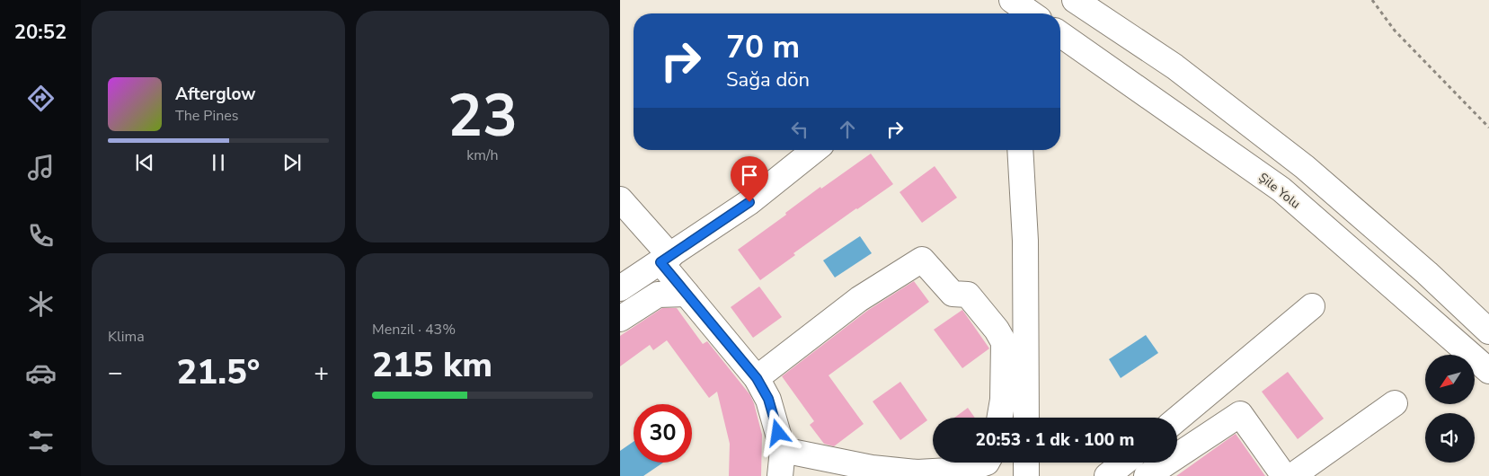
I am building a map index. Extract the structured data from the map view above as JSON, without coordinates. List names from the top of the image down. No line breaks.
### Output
{"streets":{"main road":["Şile Yolu"]},"north":"bottom left","page":{"tabs":"20:52","tile":[["23","km/h"],"Klima",["Menzil · 43%","215 km"]],"turn":["70 m","Sağa dön"],"song":["Afterglow","The Pines"],"heat":["−","21.5°","+"],"limit":"30","trip":"20:53 · 1 dk · 100 m"}}
